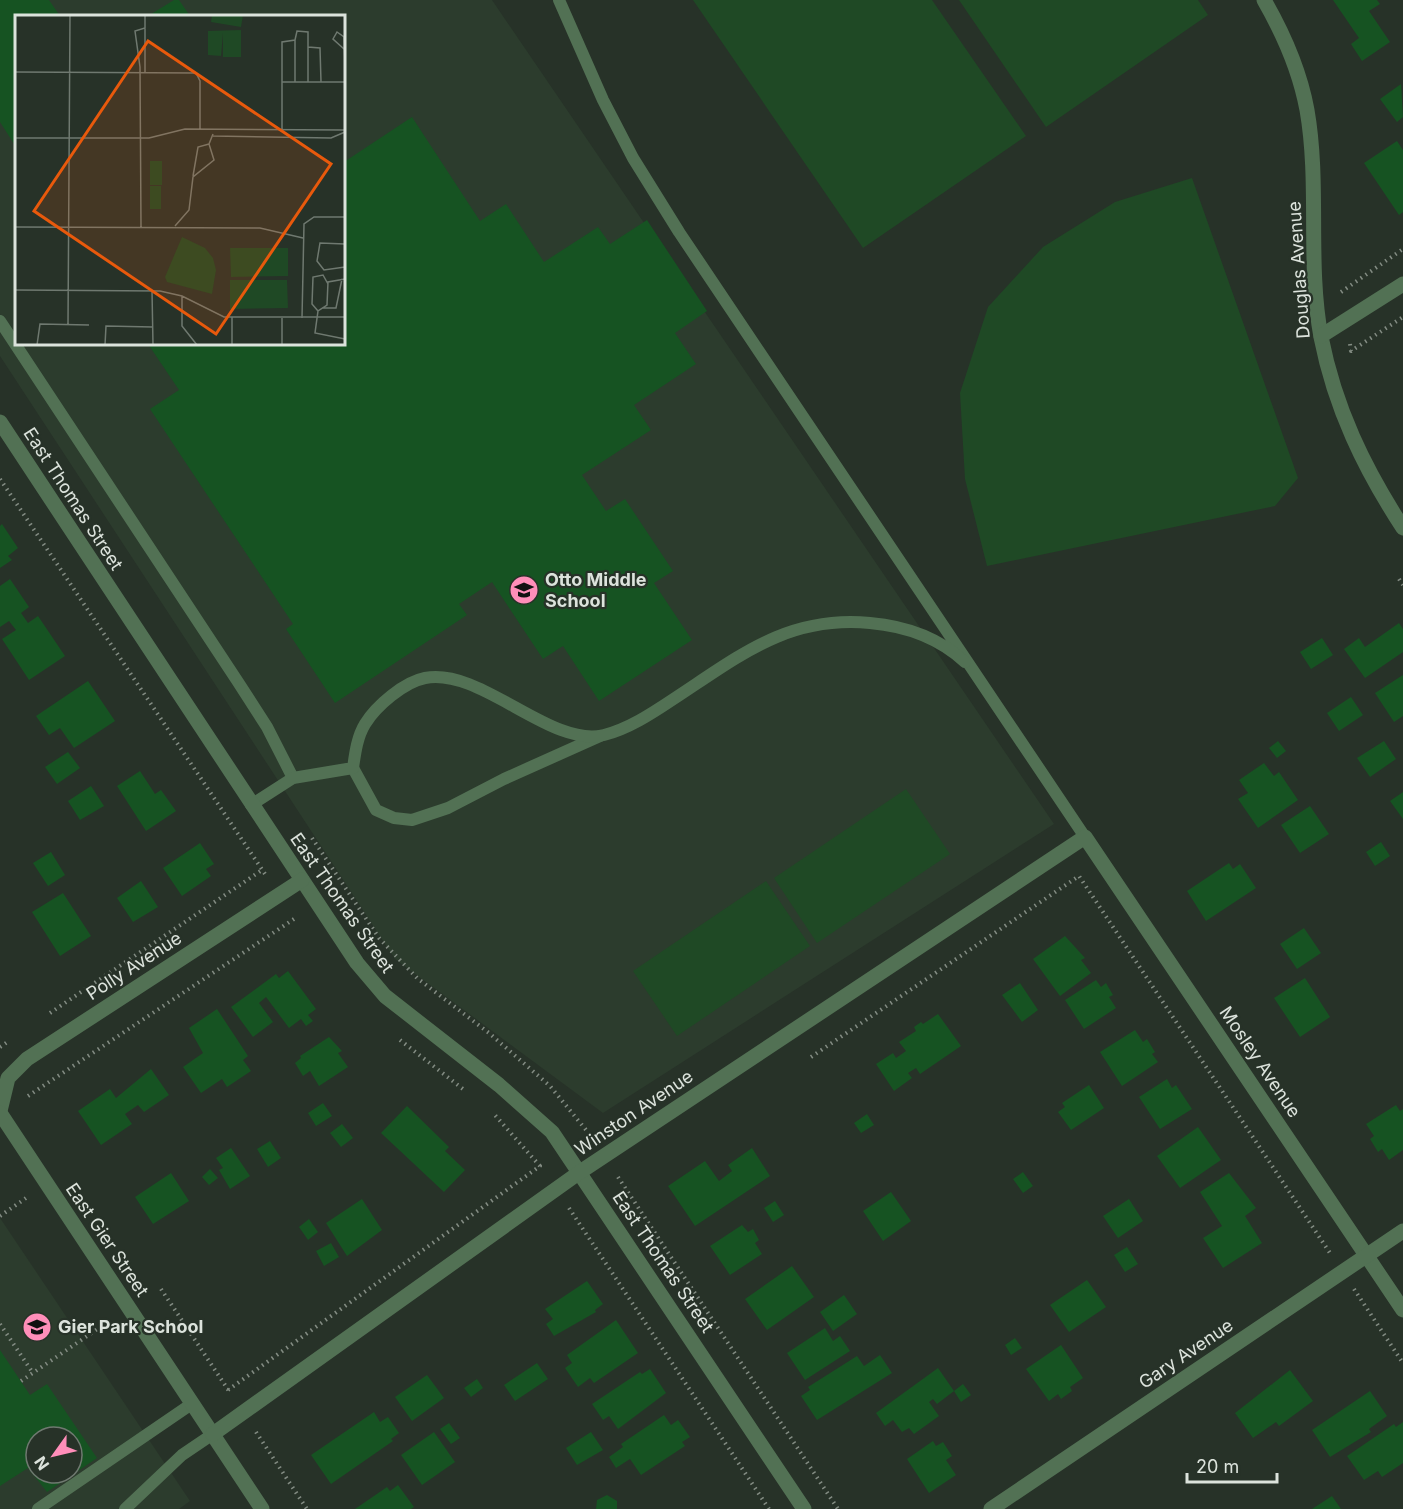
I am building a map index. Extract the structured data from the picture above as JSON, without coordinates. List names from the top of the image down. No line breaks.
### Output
{"streets":{"street":["Douglas Avenue","East Thomas Street","Polly Avenue","Mosley Avenue","Winston Avenue","East Gier Street","Gary Avenue"]},"crossings":[["East Thomas Street","Polly Avenue"],["East Thomas Street","Winston Avenue"],["Polly Avenue","East Gier Street"],["Mosley Avenue","Winston Avenue"],["Mosley Avenue","Gary Avenue"],["Winston Avenue","East Gier Street"]],"places":{"school or university":["Otto Middle School","Gier Park School"]},"scale_bar":"20 m","north":"bottom left"}
